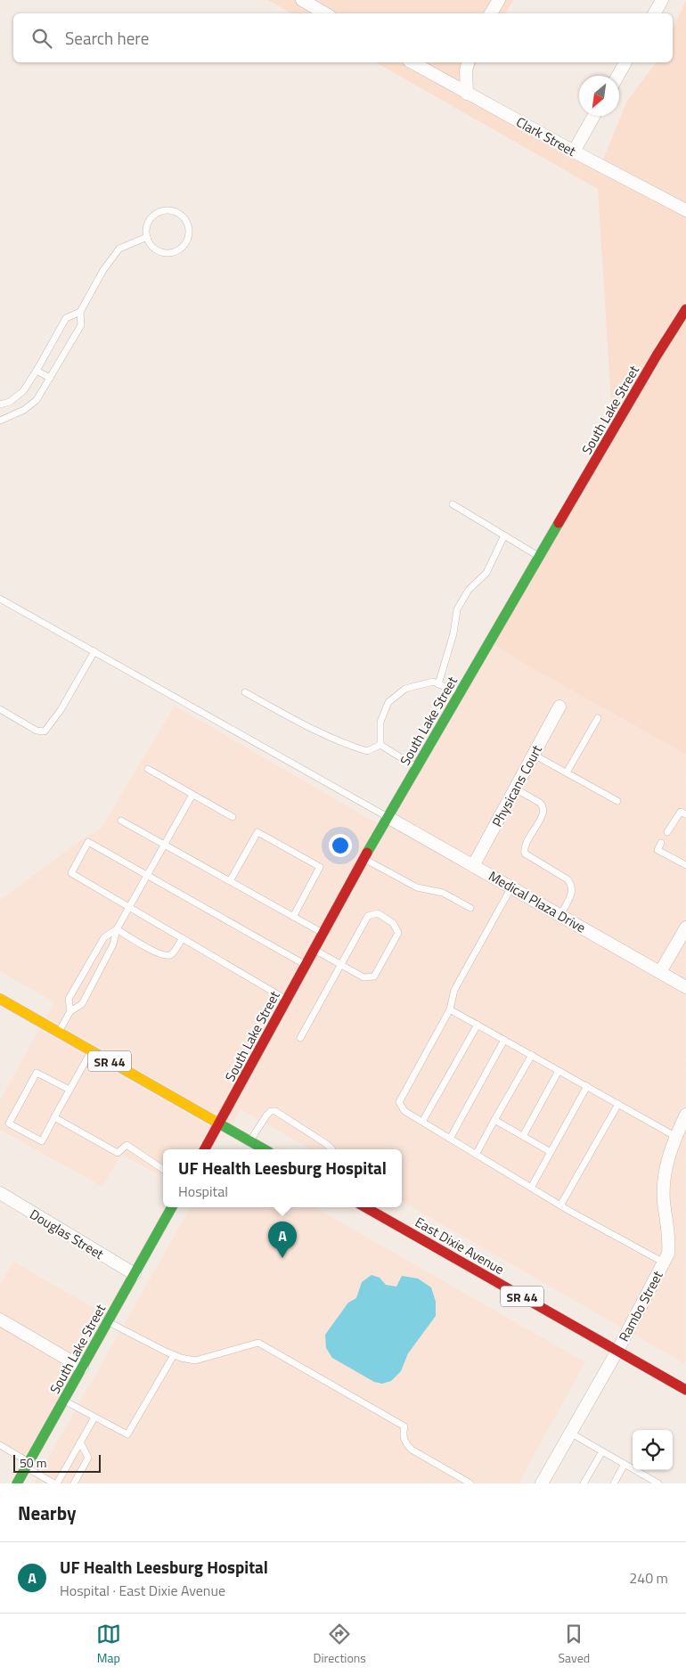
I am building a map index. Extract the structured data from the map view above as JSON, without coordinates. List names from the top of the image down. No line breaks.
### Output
{"streets":{"street":["Clark Street","South Lake Street","Physicans Court","Medical Plaza Drive","SR 44","Douglas Street","East Dixie Avenue","Rambo Street"]},"crossings":[["South Lake Street","Medical Plaza Drive"],["South Lake Street","SR 44"],["South Lake Street","Douglas Street"],["Physicans Court","Medical Plaza Drive"],["East Dixie Avenue","Rambo Street"]],"scale_bar":"50 m","north":"bottom left","page":{"search":"Search here","popup":["UF Health Leesburg Hospital","Hospital"],"pins":"A","scale":"50 m","heading":"Nearby","list":[{"mark":"A","name":"UF Health Leesburg Hospital","note":"Hospital · East Dixie Avenue","value":"240 m"}],"nav":["Map","Directions","Saved"]}}
